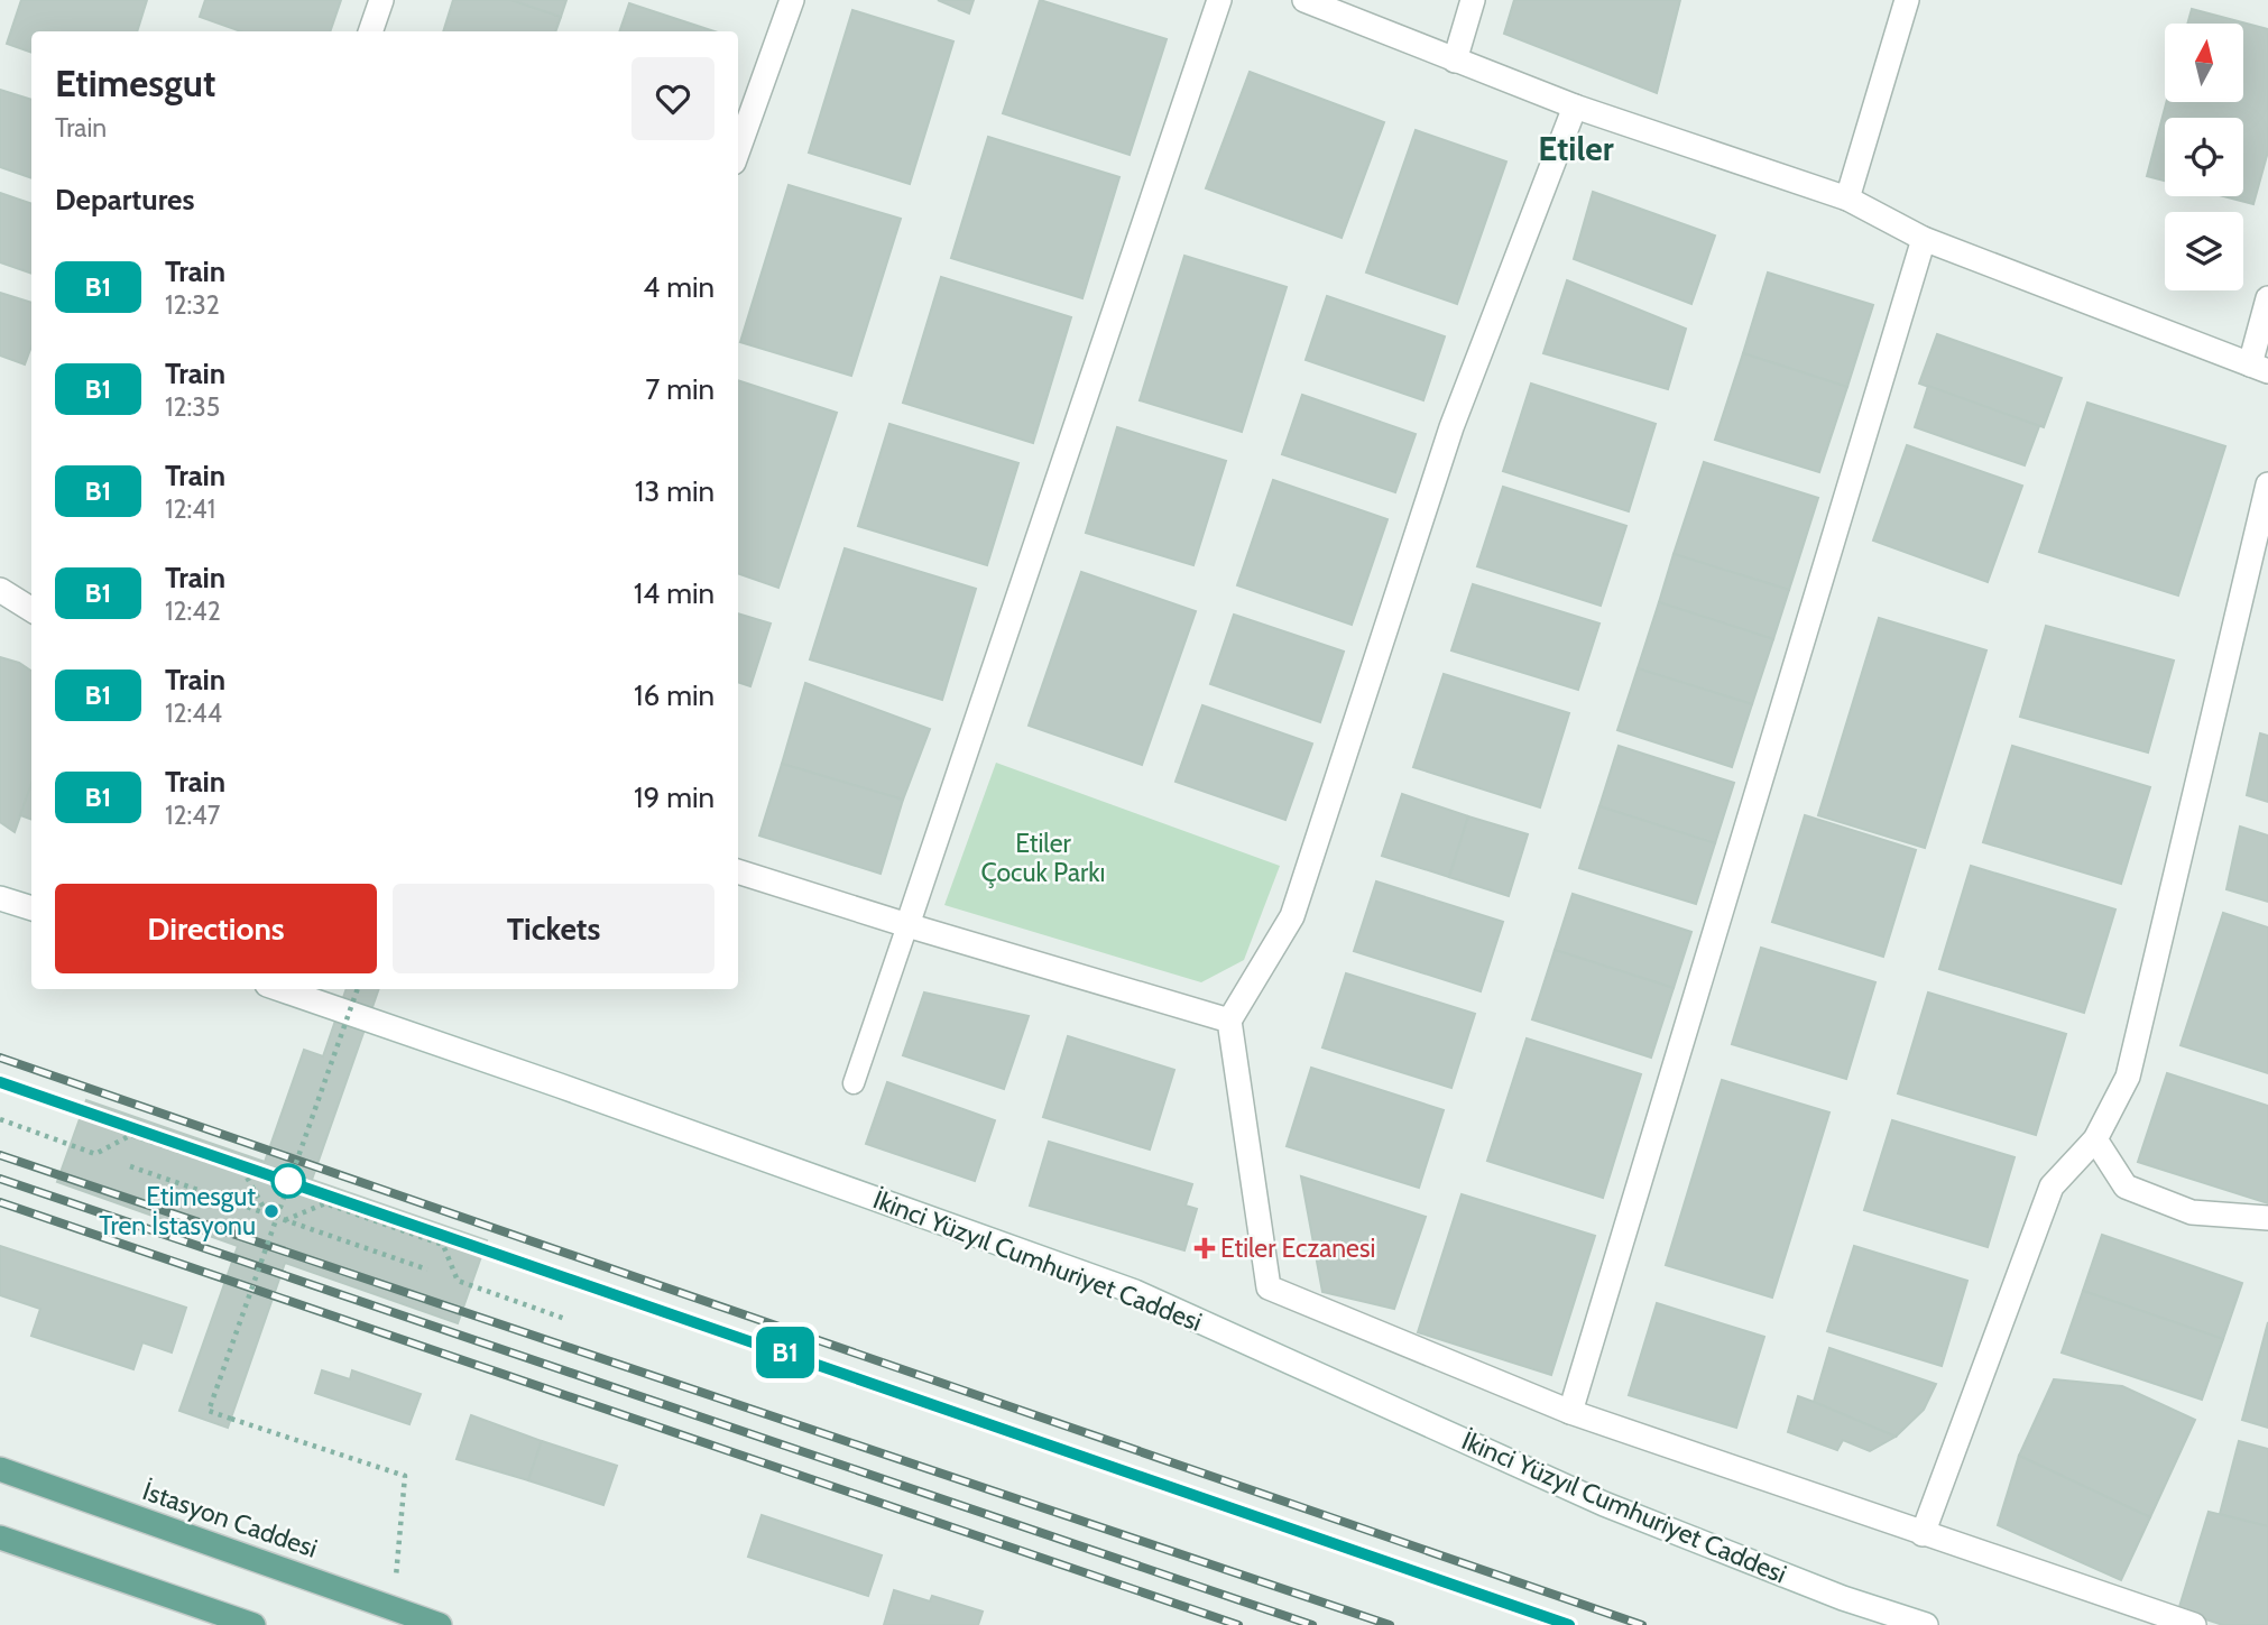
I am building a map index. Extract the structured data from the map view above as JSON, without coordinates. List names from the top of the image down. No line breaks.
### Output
{"streets":{"main road":["İstasyon Caddesi"],"street":["İkinci Yüzyıl Cumhuriyet Caddesi"]},"districts":["Etiler"],"parks":["Etiler Çocuk Parkı"],"places":{"other":["Etimesgut Tren İstasyonu"],"health":["Etiler Eczanesi"]},"north":"top","page":{"on_map":"B1","heading":[["Etimesgut","Train"],"Departures"],"list":[{"mark":"B1","name":"Train","note":"12:32","value":"4 min"},{"mark":"B1","name":"Train","note":"12:35","value":"7 min"},{"mark":"B1","name":"Train","note":"12:41","value":"13 min"},{"mark":"B1","name":"Train","note":"12:42","value":"14 min"},{"mark":"B1","name":"Train","note":"12:44","value":"16 min"},{"mark":"B1","name":"Train","note":"12:47","value":"19 min"}],"buttons":["Directions","Tickets"]}}
